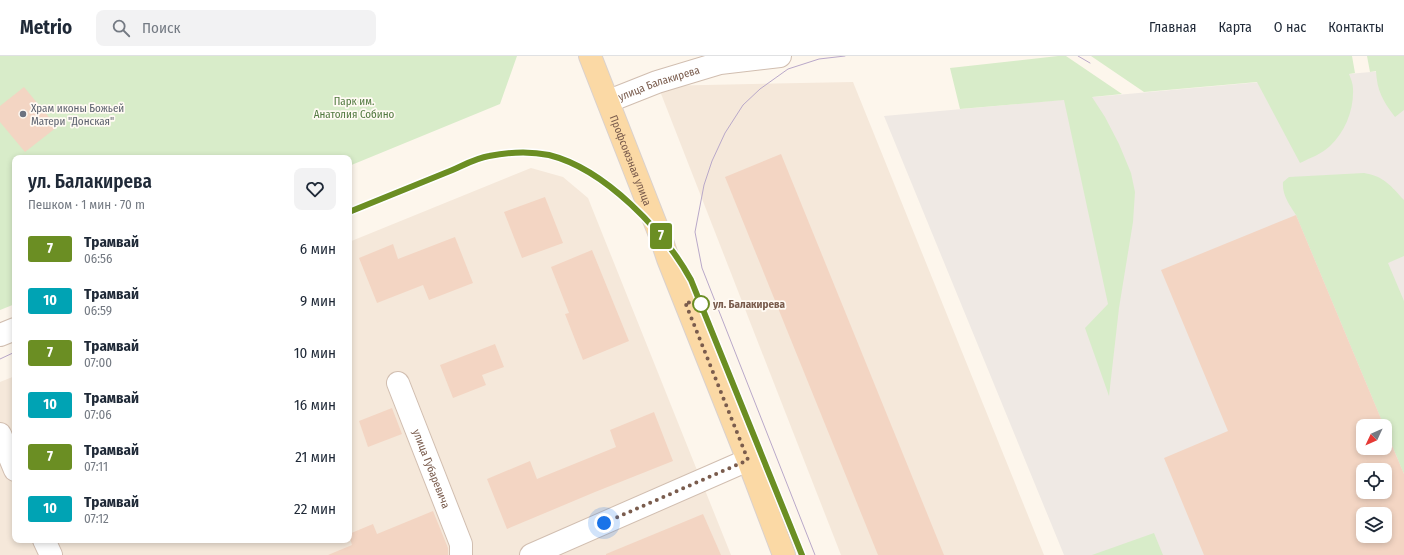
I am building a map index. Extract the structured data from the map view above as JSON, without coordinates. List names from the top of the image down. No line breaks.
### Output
{"streets":{"main road":["Профсоюзная улица"],"street":["улица Балакирева","улица Губаревича"]},"crossings":[["улица Балакирева","Профсоюзная улица"]],"parks":["Парк им. Анатолия Собино"],"places":["Храм иконы Божьей Матери \"Донская\"","ул. Балакирева"],"lines":["tram line 7"],"north":"bottom left","page":{"header":"Metrio","search":"Поиск","nav":["Главная","Карта","О нас","Контакты"],"on_map":"7","heading":["ул. Балакирева","Пешком · 1 мин · 70 m"],"list":[{"mark":"7","name":"Трамвай","note":"06:56","value":"6 мин"},{"mark":"10","name":"Трамвай","note":"06:59","value":"9 мин"},{"mark":"7","name":"Трамвай","note":"07:00","value":"10 мин"},{"mark":"10","name":"Трамвай","note":"07:06","value":"16 мин"},{"mark":"7","name":"Трамвай","note":"07:11","value":"21 мин"},{"mark":"10","name":"Трамвай","note":"07:12","value":"22 мин"}]}}
